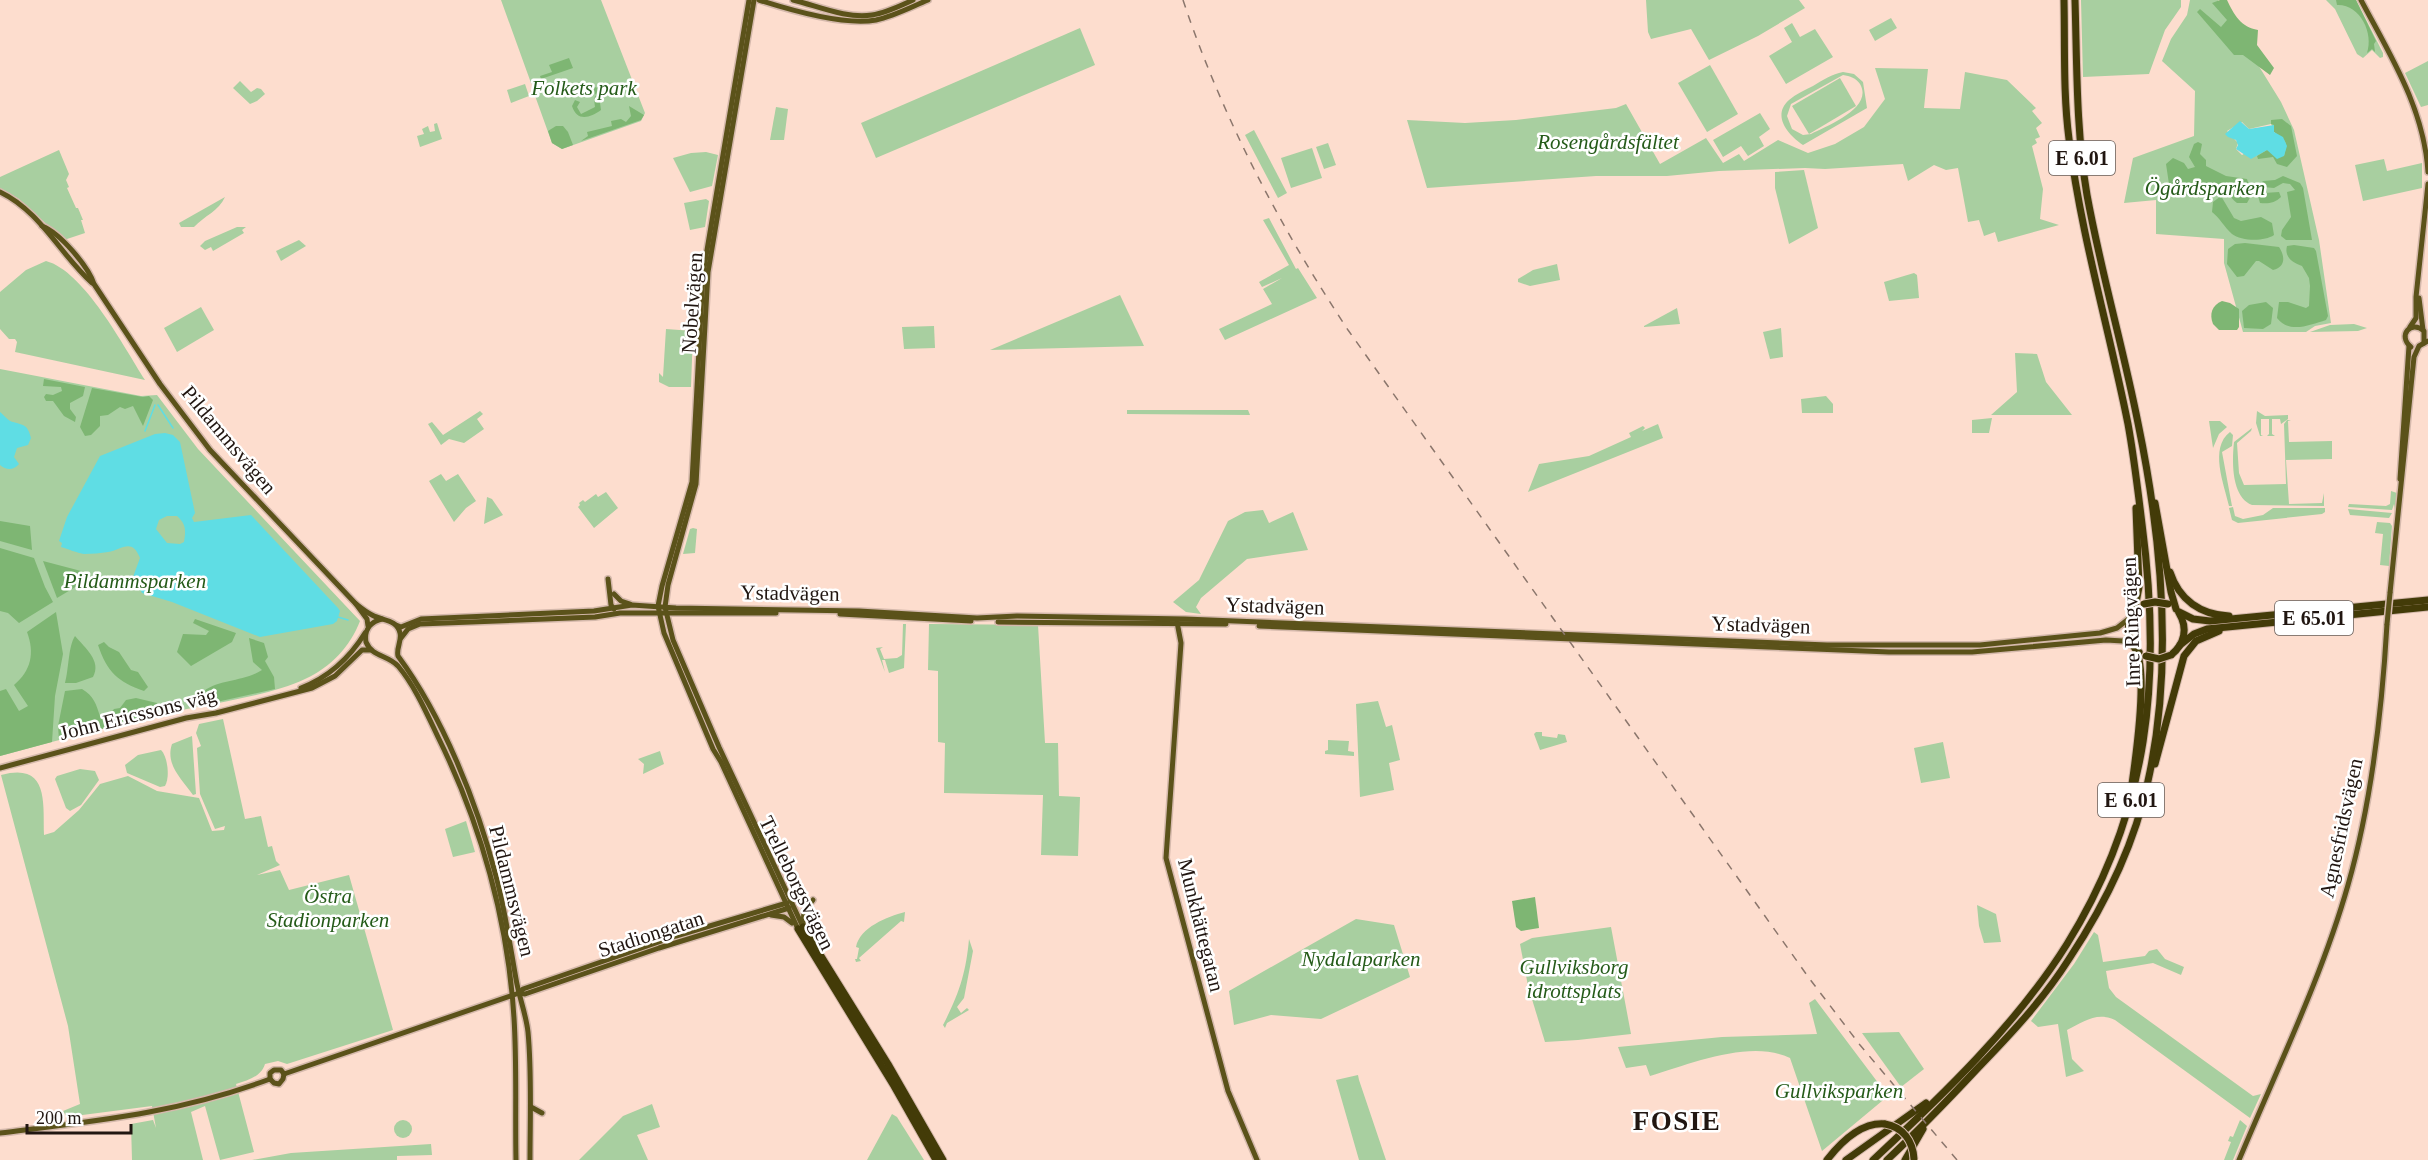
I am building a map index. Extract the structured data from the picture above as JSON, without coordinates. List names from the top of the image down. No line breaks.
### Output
{"streets":{"highway":["E 6.01","E 65.01","Inre Ringvägen","Trelleborgsvägen"],"main road":["Nobelvägen","Pildammsvägen","Ystadvägen","John Ericssons väg","Agnesfridsvägen","Munkhättegatan","Stadiongatan"]},"crossings":[["Nobelvägen","Ystadvägen"],["Nobelvägen","Trelleborgsvägen"],["Pildammsvägen","John Ericssons väg"],["Pildammsvägen","Stadiongatan"],["Ystadvägen","E 65.01"],["Ystadvägen","Trelleborgsvägen"],["Ystadvägen","Munkhättegatan"],["Trelleborgsvägen","Stadiongatan"]],"districts":["FOSIE"],"parks":["Folkets park","Rosengårdsfältet","Ögårdsparken","Pildammsparken","Östra Stadionparken","Nydalaparken","Gullviksborg idrottsplats","Gullviksparken"],"scale_bar":"200 m"}
